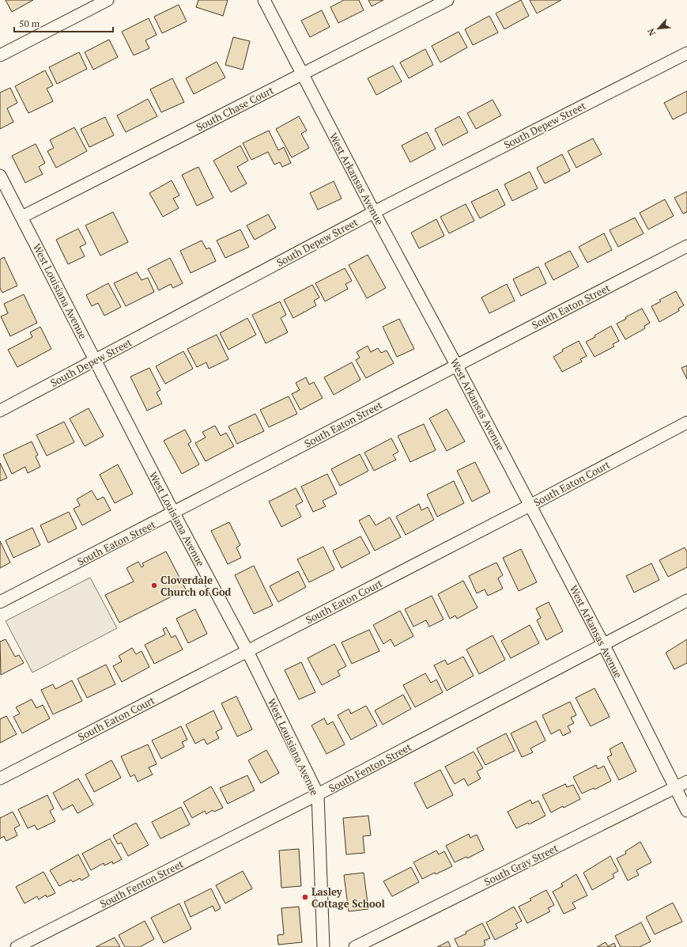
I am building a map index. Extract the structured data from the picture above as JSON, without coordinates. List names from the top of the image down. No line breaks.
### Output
{"streets":{"street":["South Chase Court","South Depew Street","West Arkansas Avenue","West Louisiana Avenue","South Eaton Street","South Eaton Court","South Fenton Street","South Gray Street"]},"crossings":[["South Chase Court","West Arkansas Avenue"],["South Chase Court","West Louisiana Avenue"],["South Depew Street","West Arkansas Avenue"],["South Depew Street","West Louisiana Avenue"],["West Arkansas Avenue","South Eaton Street"],["West Arkansas Avenue","South Eaton Court"],["West Arkansas Avenue","South Fenton Street"],["West Arkansas Avenue","South Gray Street"],["West Louisiana Avenue","South Eaton Street"],["West Louisiana Avenue","South Eaton Court"],["West Louisiana Avenue","South Fenton Street"]],"places":["Cloverdale Church of God","Lasley Cottage School"],"scale_bar":"50 m","north":"bottom left"}
